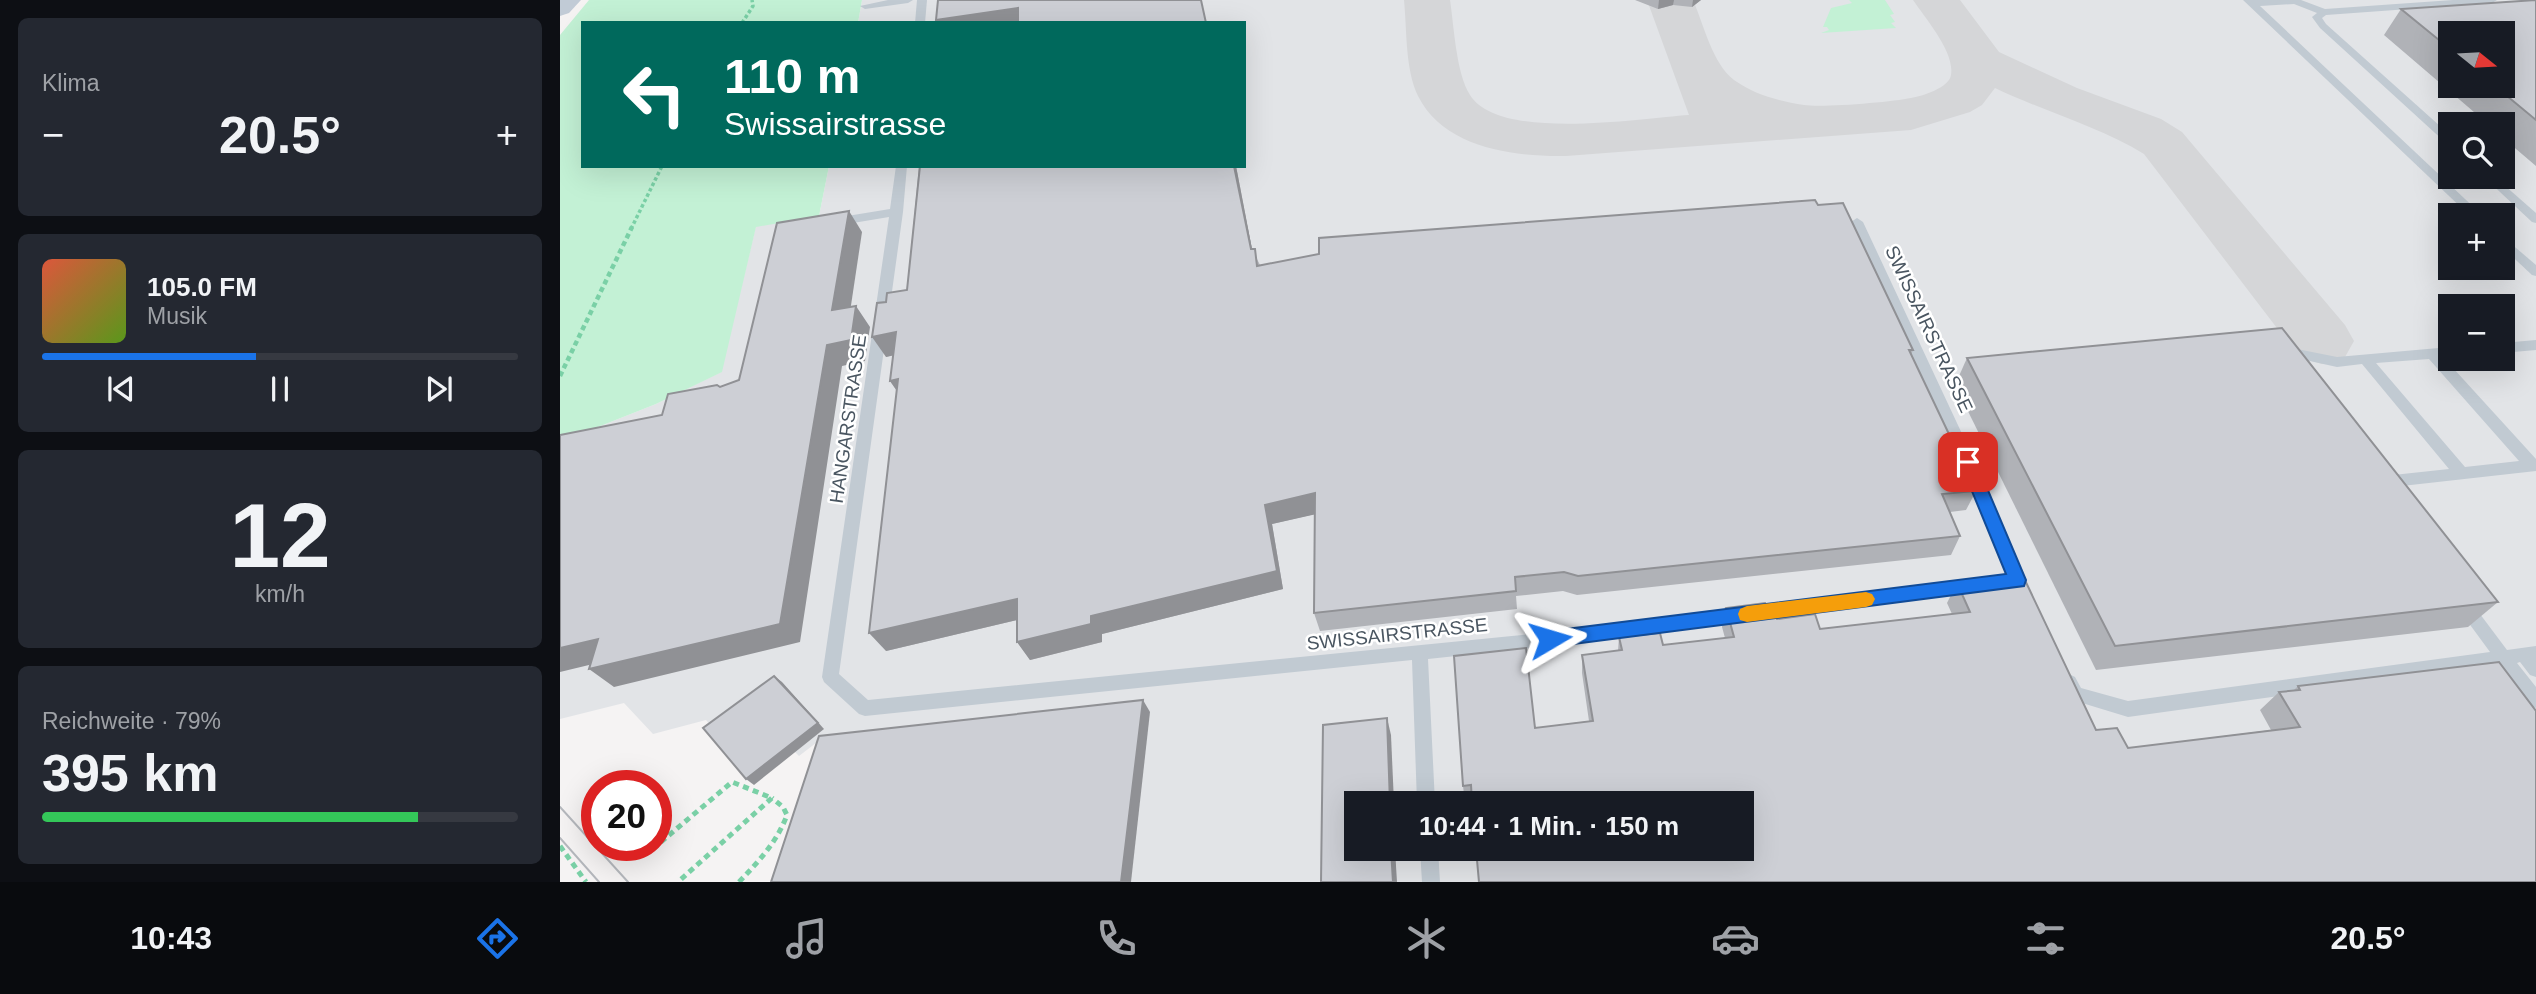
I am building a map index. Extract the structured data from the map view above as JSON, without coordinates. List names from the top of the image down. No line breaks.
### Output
{"streets":{"lane":["SWISSAIRSTRASSE","HANGARSTRASSE"]},"crossings":[["SWISSAIRSTRASSE","HANGARSTRASSE"]],"north":"right","page":{"tile":["Klima",["12","km/h"],["Reichweite · 79%","395 km"]],"map_buttons":["+","−"],"turn":["110 m","Swissairstrasse"],"heat":["−","20.5°","+"],"song":["105.0 FM","Musik"],"limit":"20","trip":"10:44 · 1 Min. · 150 m","tabs":["10:43","20.5°"]}}
